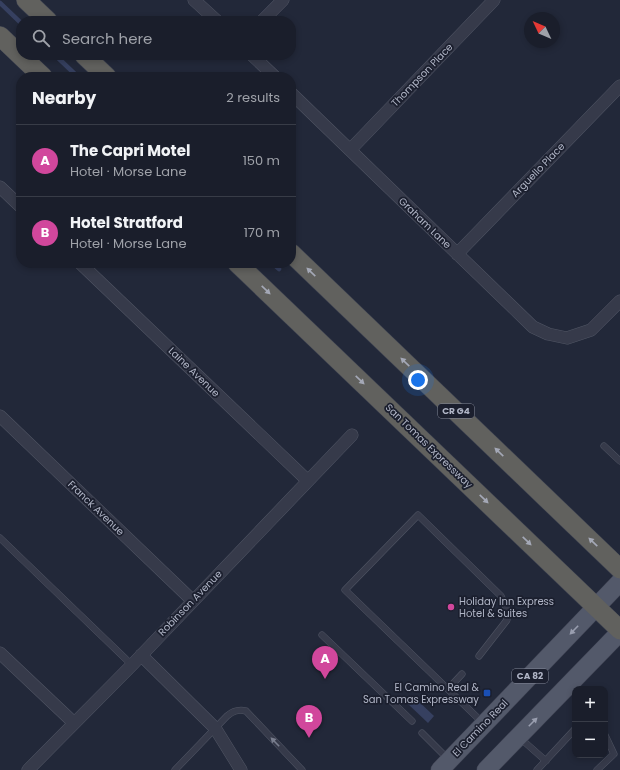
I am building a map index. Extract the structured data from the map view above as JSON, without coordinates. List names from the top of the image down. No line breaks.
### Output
{"streets":{"highway":["CR G4","San Tomas Expressway"],"main road":["CA 82","El Camino Real"],"street":["Thompson Place","Arguello Place","Graham Lane","Laine Avenue","Franck Avenue","Robinson Avenue"]},"crossings":[["Thompson Place","Graham Lane"],["Arguello Place","Graham Lane"],["Laine Avenue","Robinson Avenue"],["San Tomas Expressway","El Camino Real"],["Franck Avenue","Robinson Avenue"]],"places":{"other":["Holiday Inn Express Hotel & Suites"],"transit":["El Camino Real & San Tomas Expressway"]},"north":"top left","page":{"search":"Search here","heading":["Nearby","2 results"],"list":[{"mark":"A","name":"The Capri Motel","note":"Hotel · Morse Lane","value":"150 m"},{"mark":"B","name":"Hotel Stratford","note":"Hotel · Morse Lane","value":"170 m"}],"pins":["A","B"],"map_buttons":["+","−"]}}
